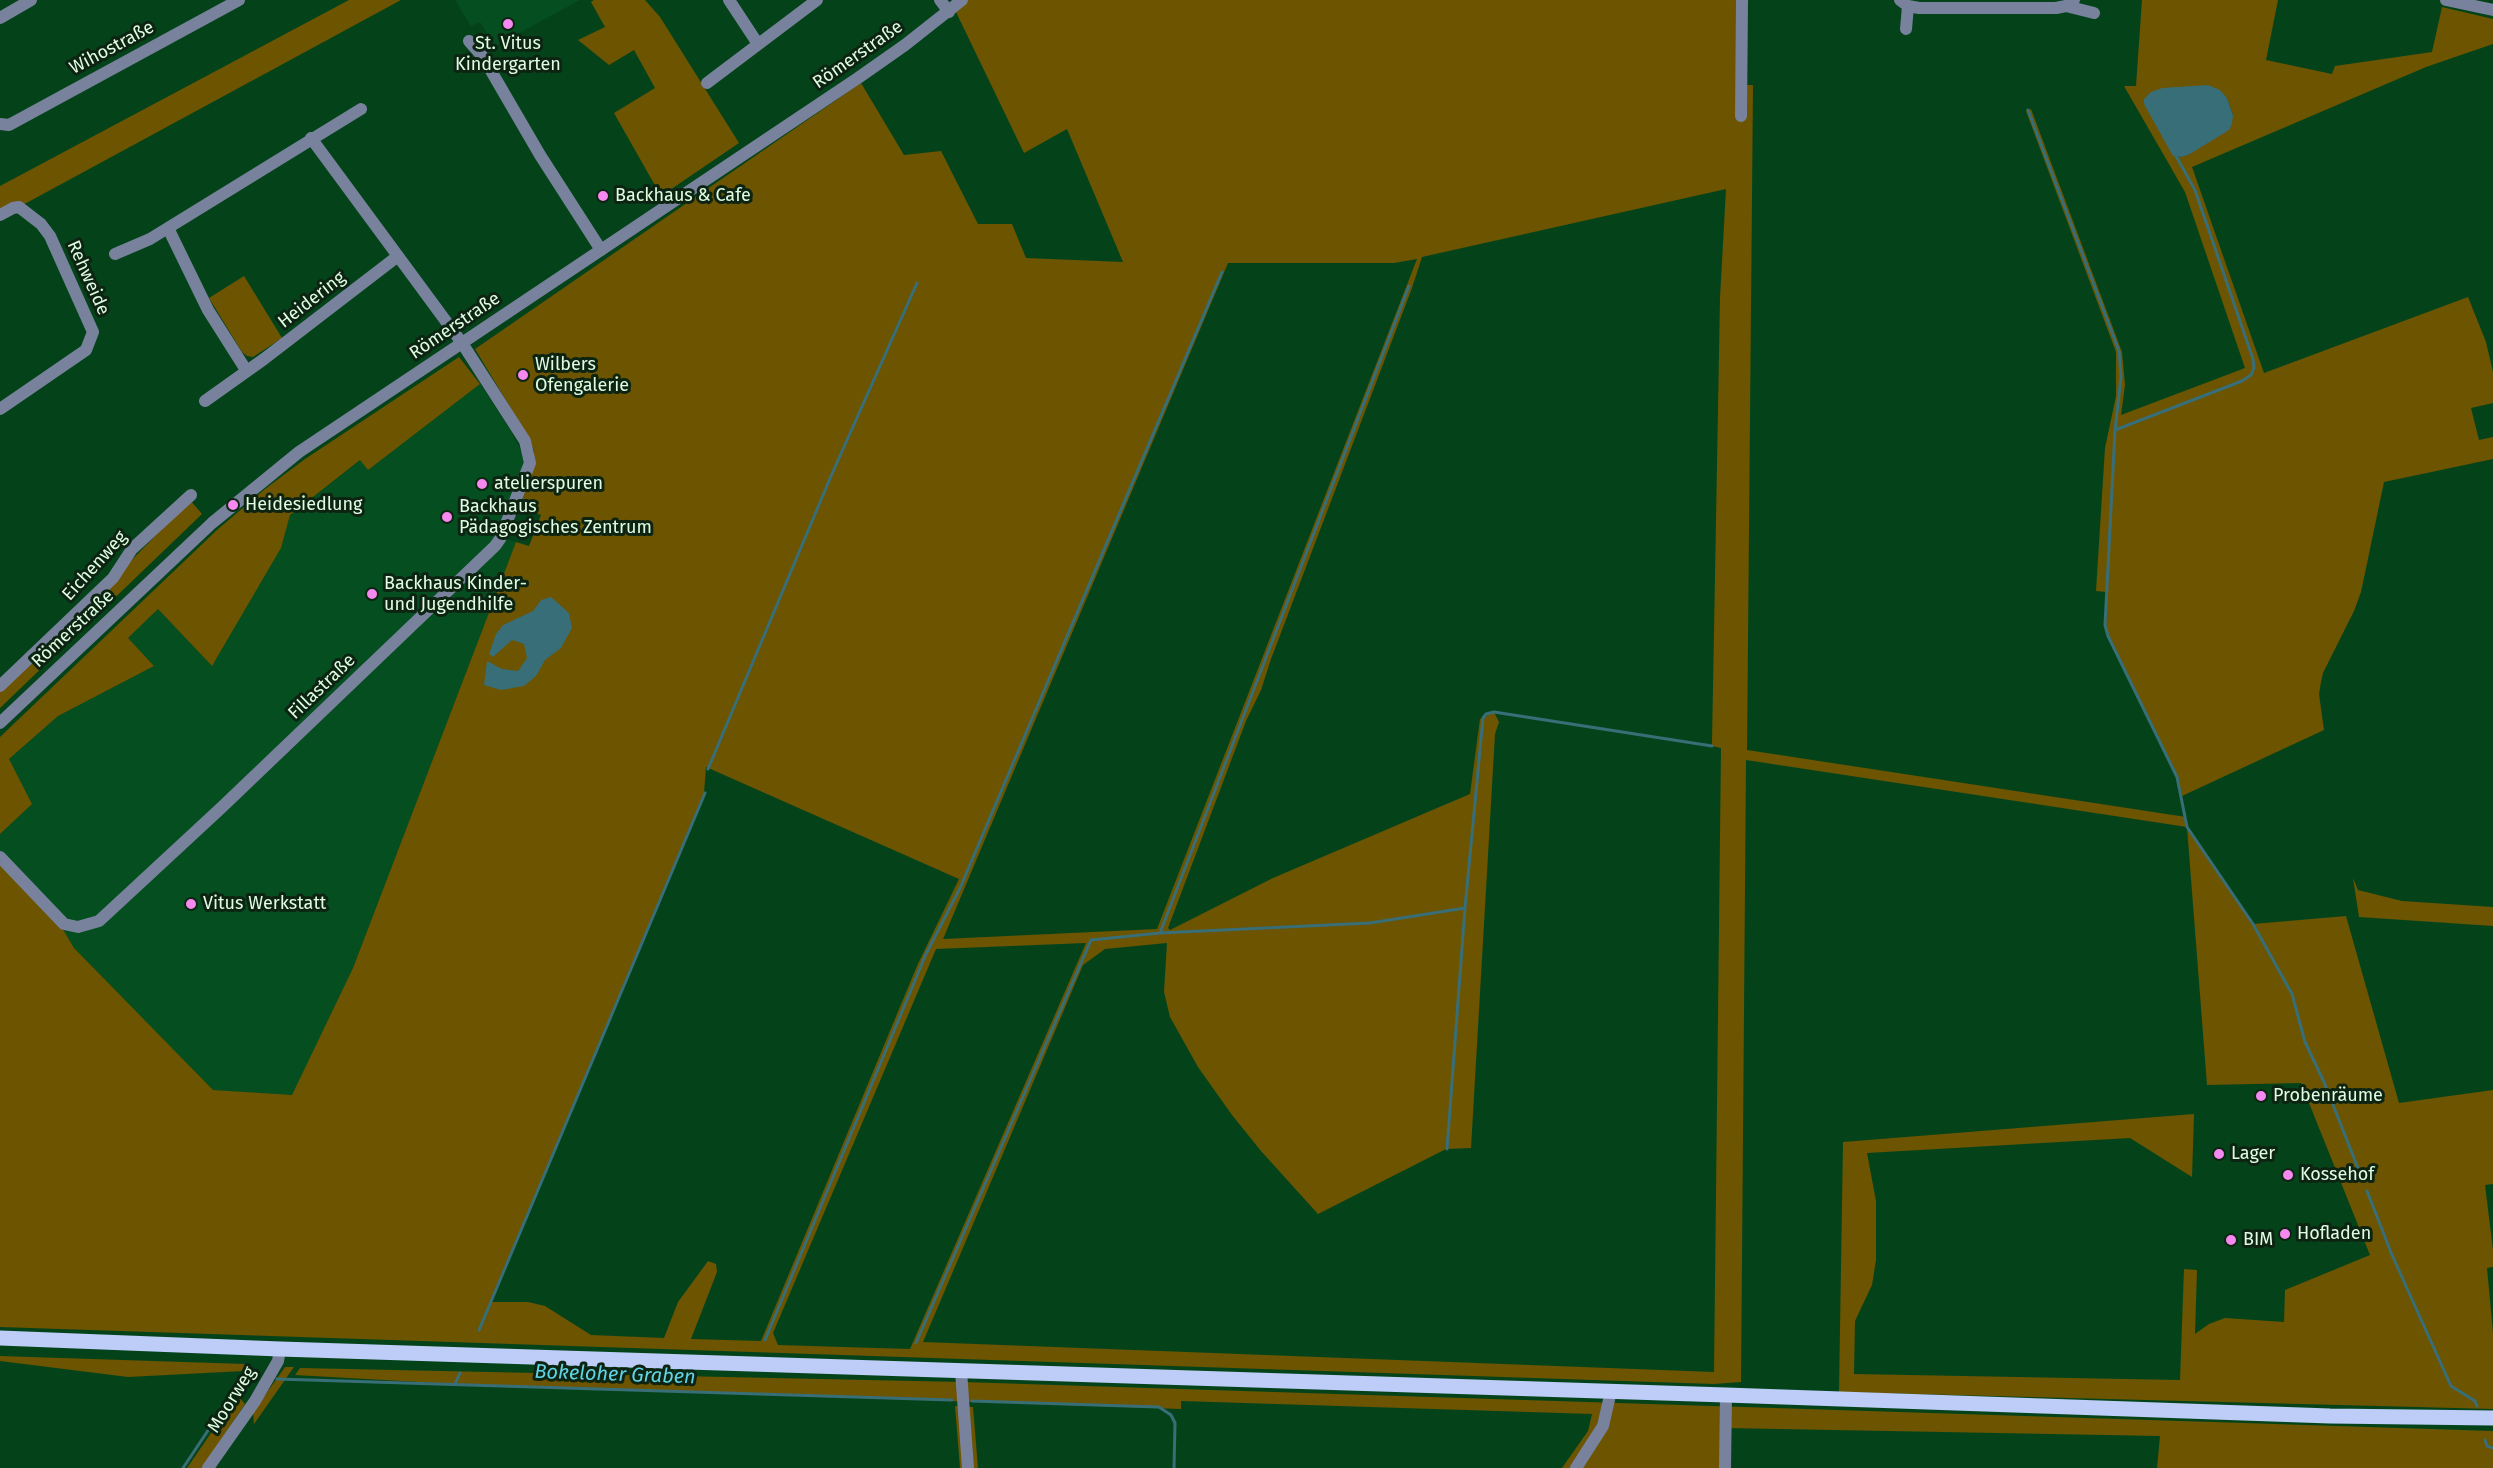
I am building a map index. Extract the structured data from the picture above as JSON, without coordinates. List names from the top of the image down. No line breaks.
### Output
{"streets":{"street":["Wihostraße","Römerstraße","Rehweide","Heidering","Eichenweg","Fillastraße","Moorweg"]},"crossings":[["Römerstraße","Fillastraße"]],"water":["Bokeloher Graben"],"places":["St. Vitus Kindergarten","Backhaus & Cafe","Wilbers Ofengalerie","atelierspuren","Heidesiedlung","Backhaus Pädagogisches Zentrum","Backhaus Kinder- und Jugendhilfe","Vitus Werkstatt","Probenräume","Lager","Kossehof","Hofladen","BIM"]}
